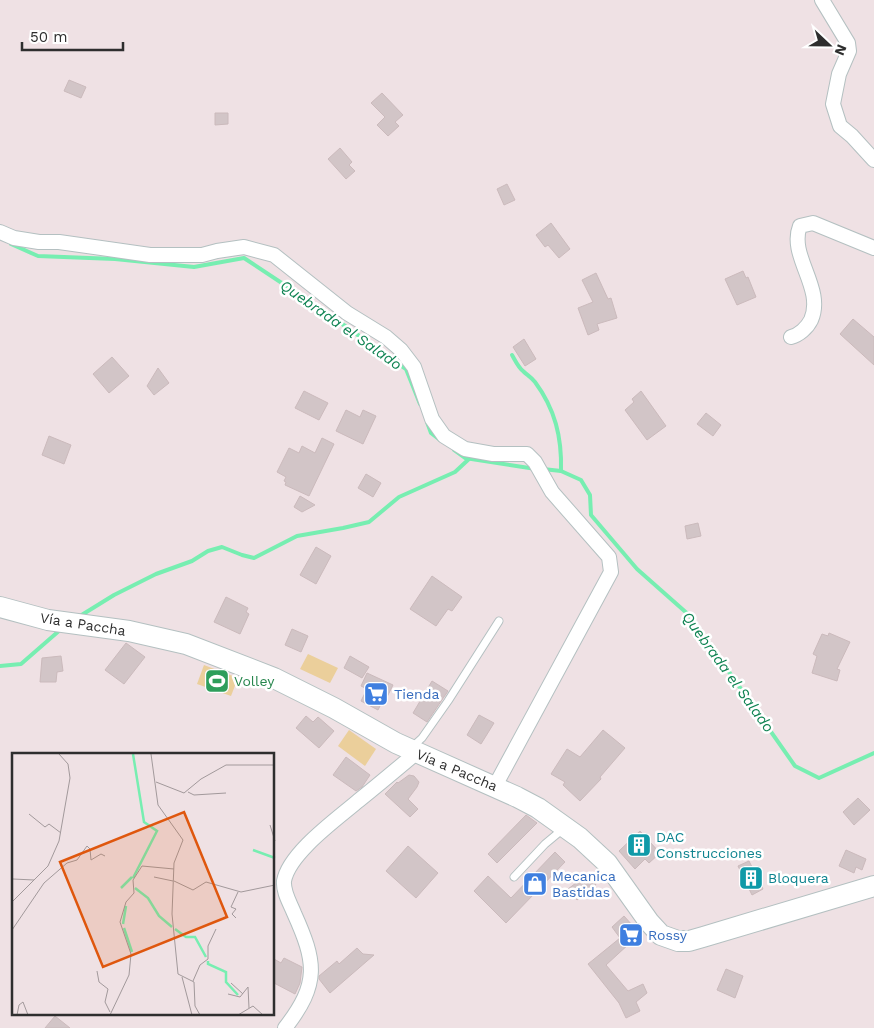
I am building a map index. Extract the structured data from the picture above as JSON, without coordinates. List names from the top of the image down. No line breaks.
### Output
{"streets":{"main road":["Vía a Paccha"]},"water":["Quebrada el Salado"],"places":{"sports":["Volley"],"supermarket":["Tienda","Rossy"],"building":["DAC Construcciones","Bloquera"],"shop":["Mecanica Bastidas"]},"scale_bar":"50 m","north":"right"}
